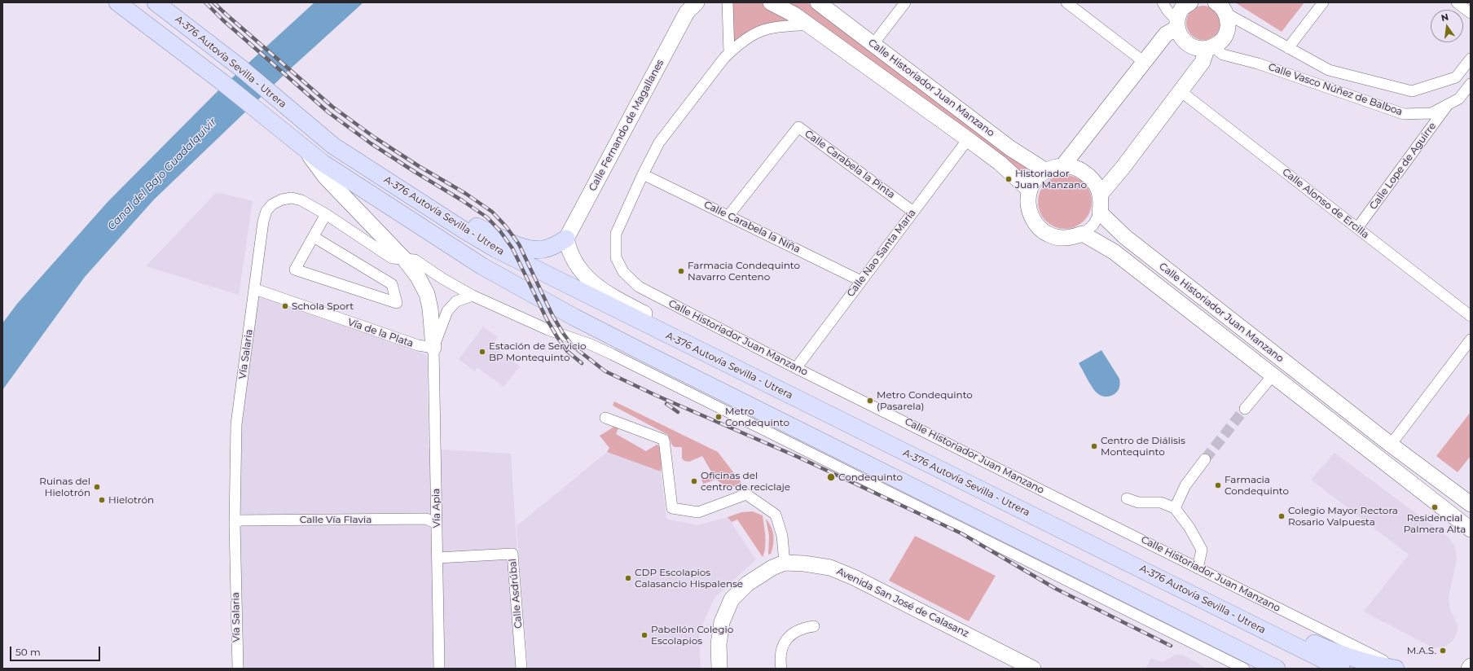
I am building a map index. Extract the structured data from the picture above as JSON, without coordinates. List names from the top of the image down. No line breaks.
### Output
{"streets":{"main road":["A-376 Autovía Sevilla - Utrera"],"street":["Calle Historiador Juan Manzano","Calle Vasco Núñez de Balboa","Calle Fernando de Magallanes","Calle Carabela la Pinta","Calle Lope de Aguirre","Calle Alonso de Ercilla","Calle Carabela la Niña","Calle Nao Santa María","Vía de la Plata","Vía Salaria","Vía Apia","Calle Vía Flavia","Calle Asdrúbal","Avenida San José de Calasanz"]},"crossings":[["A-376 Autovía Sevilla - Utrera","Vía Apia"],["Calle Historiador Juan Manzano","Calle Carabela la Niña"],["Calle Historiador Juan Manzano","Calle Nao Santa María"],["Calle Vasco Núñez de Balboa","Calle Lope de Aguirre"],["Calle Carabela la Pinta","Calle Carabela la Niña"],["Calle Carabela la Pinta","Calle Nao Santa María"],["Calle Lope de Aguirre","Calle Alonso de Ercilla"],["Calle Carabela la Niña","Calle Nao Santa María"],["Vía de la Plata","Vía Salaria"],["Vía de la Plata","Vía Apia"],["Vía Salaria","Vía Apia"],["Vía Salaria","Calle Vía Flavia"],["Vía Apia","Calle Vía Flavia"],["Vía Apia","Calle Asdrúbal"]],"water":["Canal del Bajo Guadalquivir"],"places":["Historiador Juan Manzano","Farmacia Condequinto Navarro Centeno","Schola Sport","Estación de Servicio BP Montequinto","Metro Condequinto (Pasarela)","Metro Condequinto","Centro de Diálisis Montequinto","Condequinto","Oficinas del centro de reciclaje","Farmacia Condequinto","Ruinas del Hielotrón","Hielotrón","Residencial Palmera Alta","Colegio Mayor Rectora Rosario Valpuesta","CDP Escolapios Calasancio Hispalense","Pabellón Colegio Escolapios","M.A.S."],"scale_bar":"50 m","north":"top"}
